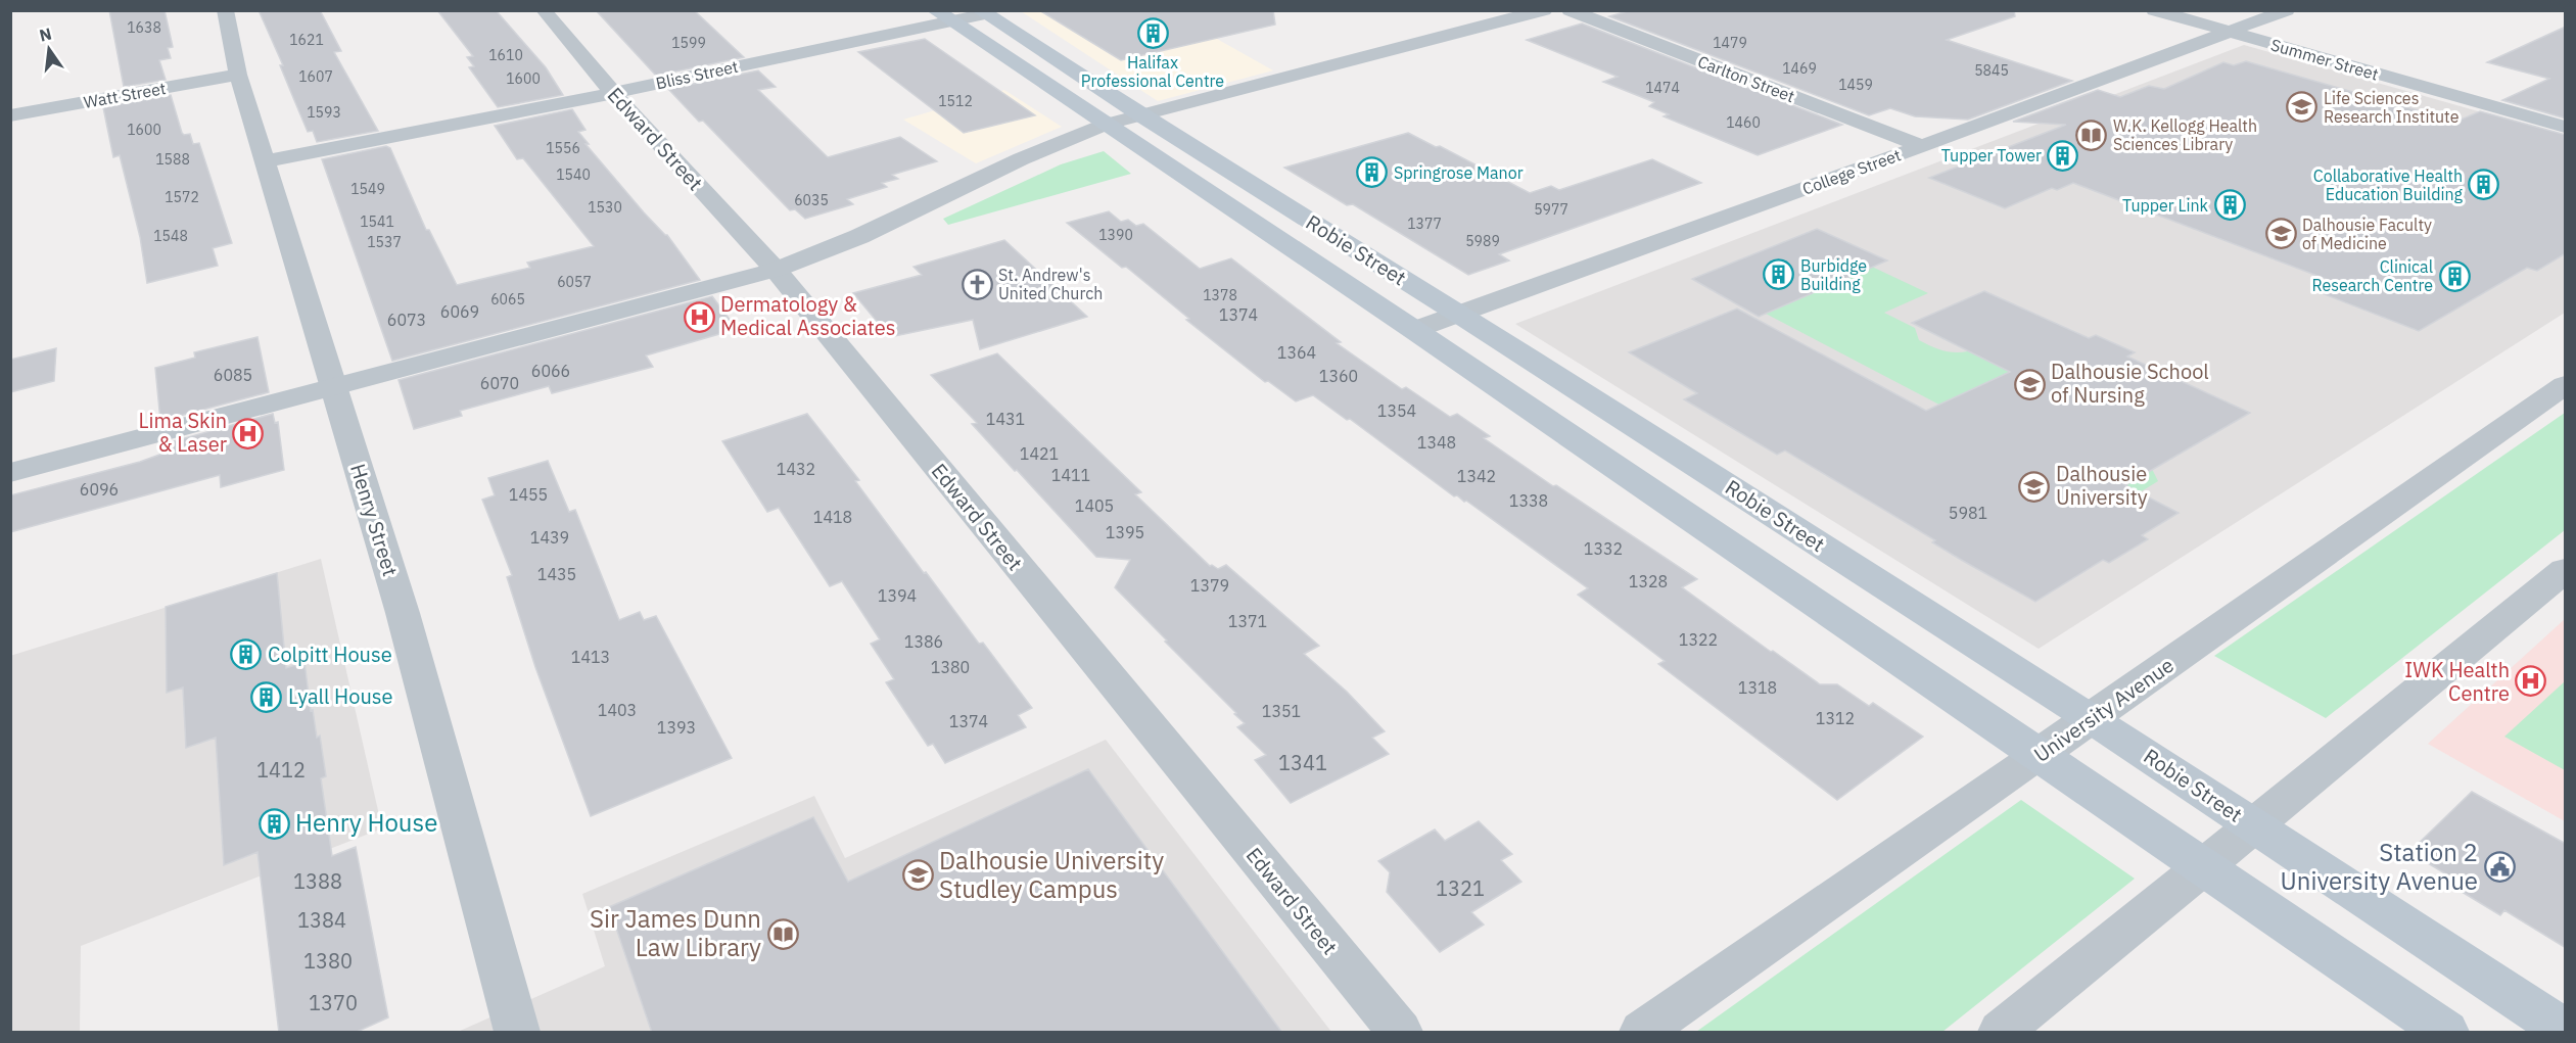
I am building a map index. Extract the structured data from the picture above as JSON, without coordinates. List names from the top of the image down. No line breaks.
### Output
{"streets":{"main road":["Robie Street"],"street":["Summer Street","Bliss Street","Carlton Street","Watt Street","Edward Street","College Street","Henry Street","University Avenue"]},"crossings":[["Summer Street","College Street"],["Bliss Street","Edward Street"],["Bliss Street","Robie Street"],["Bliss Street","Henry Street"],["Carlton Street","College Street"],["Watt Street","Henry Street"],["College Street","Robie Street"],["Robie Street","University Avenue"]],"places":{"building":["Halifax Professional Centre","Tupper Tower","Springrose Manor","Collaborative Health Education Building","Tupper Link","Burbidge Building","Clinical Research Centre","Colpitt House","Lyall House","Henry House"],"school or university":["Life Sciences Research Institute","Dalhousie Faculty of Medicine","Dalhousie School of Nursing","Dalhousie University","Dalhousie University Studley Campus"],"library":["W.K. Kellogg Health Sciences Library","Sir James Dunn Law Library"],"church":["St. Andrew's United Church"],"hospital":["Dermatology & Medical Associates","Lima Skin & Laser","IWK Health Centre"],"public building":["Station 2 University Avenue"]},"house_numbers":["1638","1621","1599","1479","1610","1469","5845","1607","1600","1459","1474","1512","1593","1460","1600","1556","1588","1540","1549","1572","6035","1530","5977","1541","1377","1390","1548","5989","1537","6057","1378","6065","6069","1374","6073","1364","6066","6085","1360","6070","1354","1431","1348","1421","1432","1411","1342","6096","1455","1338","1405","5981","1418","1395","1439","1332","1435","1328","1379","1394","1371","1322","1386","1413","1380","1318","1403","1351","1312","1374","1393","1341","1412","1388","1321","1384","1380","1370"],"north":"top"}
